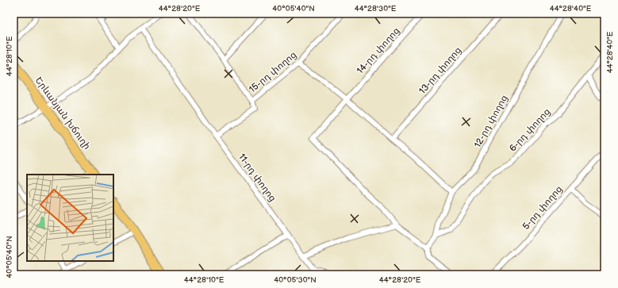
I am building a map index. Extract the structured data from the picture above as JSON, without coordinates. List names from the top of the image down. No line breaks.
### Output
{"streets":{"main road":["Երևանյան խճուղի"],"street":["14-րդ փողոց","13-րդ փողոց","15-րդ փողոց","12-րդ փողոց","6-րդ փողոց","11-րդ փողոց","5-րդ փողոց"]},"crossings":[["12-րդ փողոց","6-րդ փողոց"]],"coordinates":["44°28'20\"E","40°05'40\"N","44°28'30\"E","44°28'40\"E","44°28'10\"E","40°05'30\"N"]}
